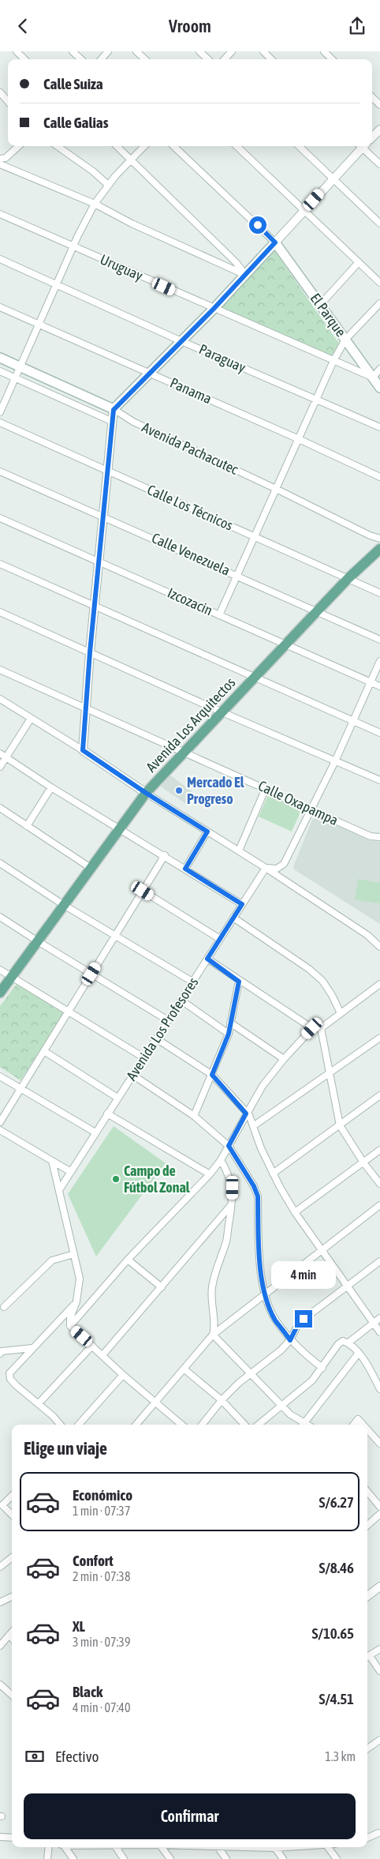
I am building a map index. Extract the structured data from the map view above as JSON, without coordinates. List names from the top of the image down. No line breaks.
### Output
{"streets":{"main road":["El Parque","Avenida Pachacutec","Avenida Los Arquitectos"],"street":["Uruguay","Paraguay","Panama","Calle Los Técnicos","Calle Venezuela","Izcozacin","Calle Oxapampa","Avenida Los Profesores"]},"crossings":[["Uruguay","El Parque"],["Calle Los Técnicos","Avenida Los Arquitectos"],["Calle Venezuela","Avenida Los Arquitectos"],["Izcozacin","Avenida Los Arquitectos"],["Avenida Los Arquitectos","Calle Oxapampa"]],"places":["Mercado El Progreso","Campo de Fútbol Zonal"],"page":{"header":"Vroom","banner":["Calle Suiza","Calle Galias"],"bubble":"4 min","heading":"Elige un viaje","list":[{"name":"Económico","note":"1 min · 07:37","value":"S/6.27"},{"name":"Confort","note":"2 min · 07:38","value":"S/8.46"},{"name":"XL","note":"3 min · 07:39","value":"S/10.65"},{"name":"Black","note":"4 min · 07:40","value":"S/4.51"}],"pay":["Efectivo","1.3 km"],"buttons":"Confirmar"}}
